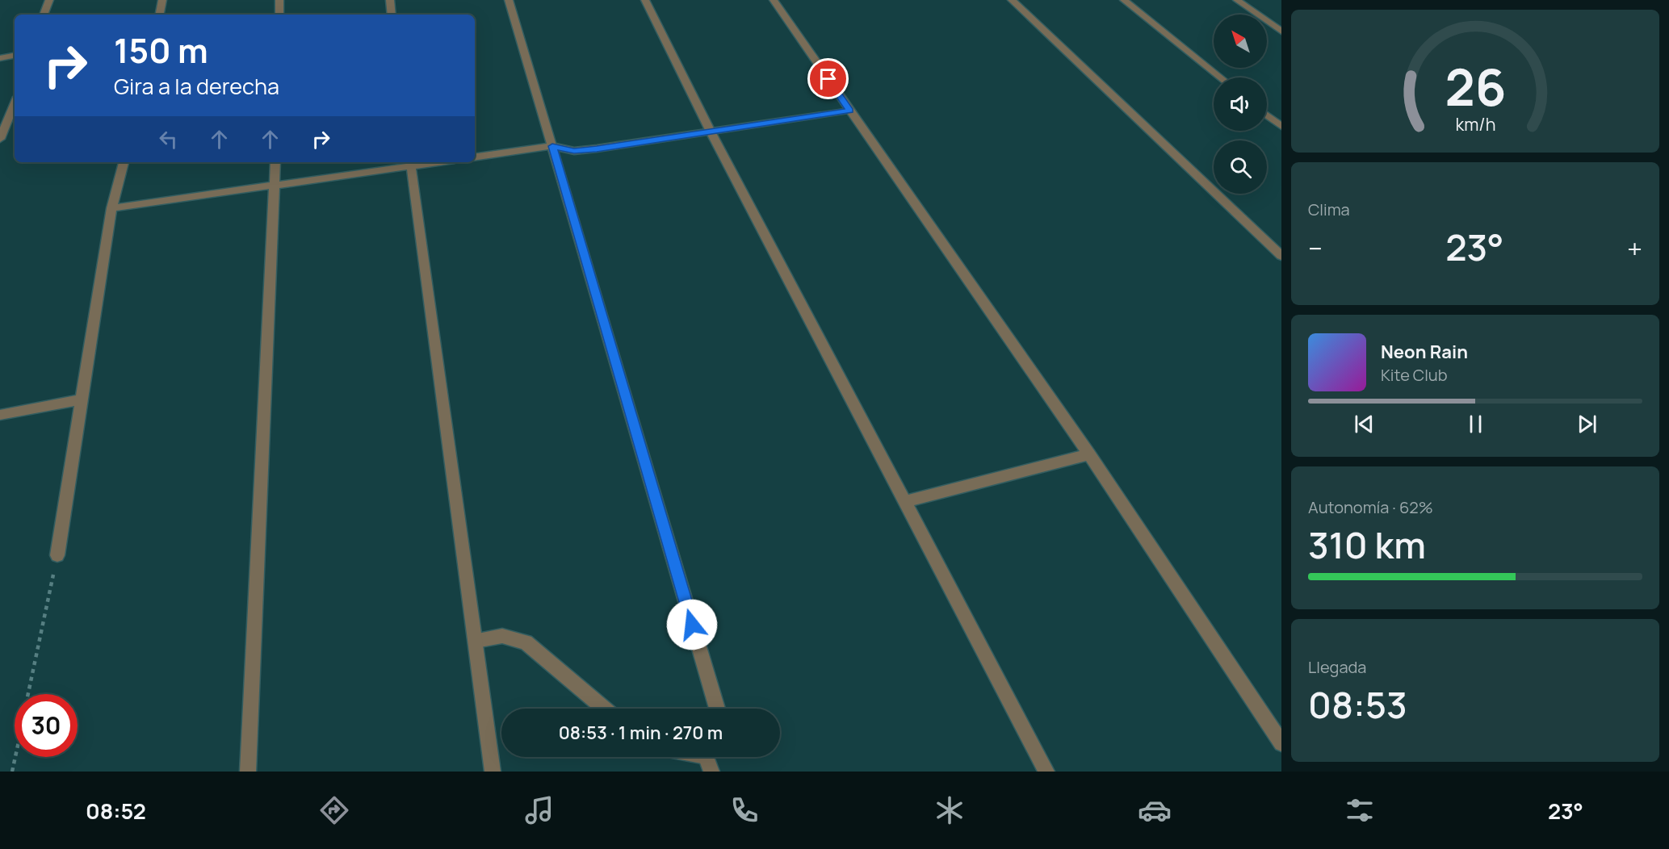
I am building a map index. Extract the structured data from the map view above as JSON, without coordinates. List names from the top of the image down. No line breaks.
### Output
{"north":"top left","page":{"turn":["150 m","Gira a la derecha"],"tile":["Clima",["Autonomía · 62%","310 km"],["Llegada","08:53"]],"heat":["−","23°","+"],"song":["Neon Rain","Kite Club"],"limit":"30","trip":"08:53 · 1 min · 270 m","tabs":["08:52","23°"],"gauge":["26","km/h"]}}
